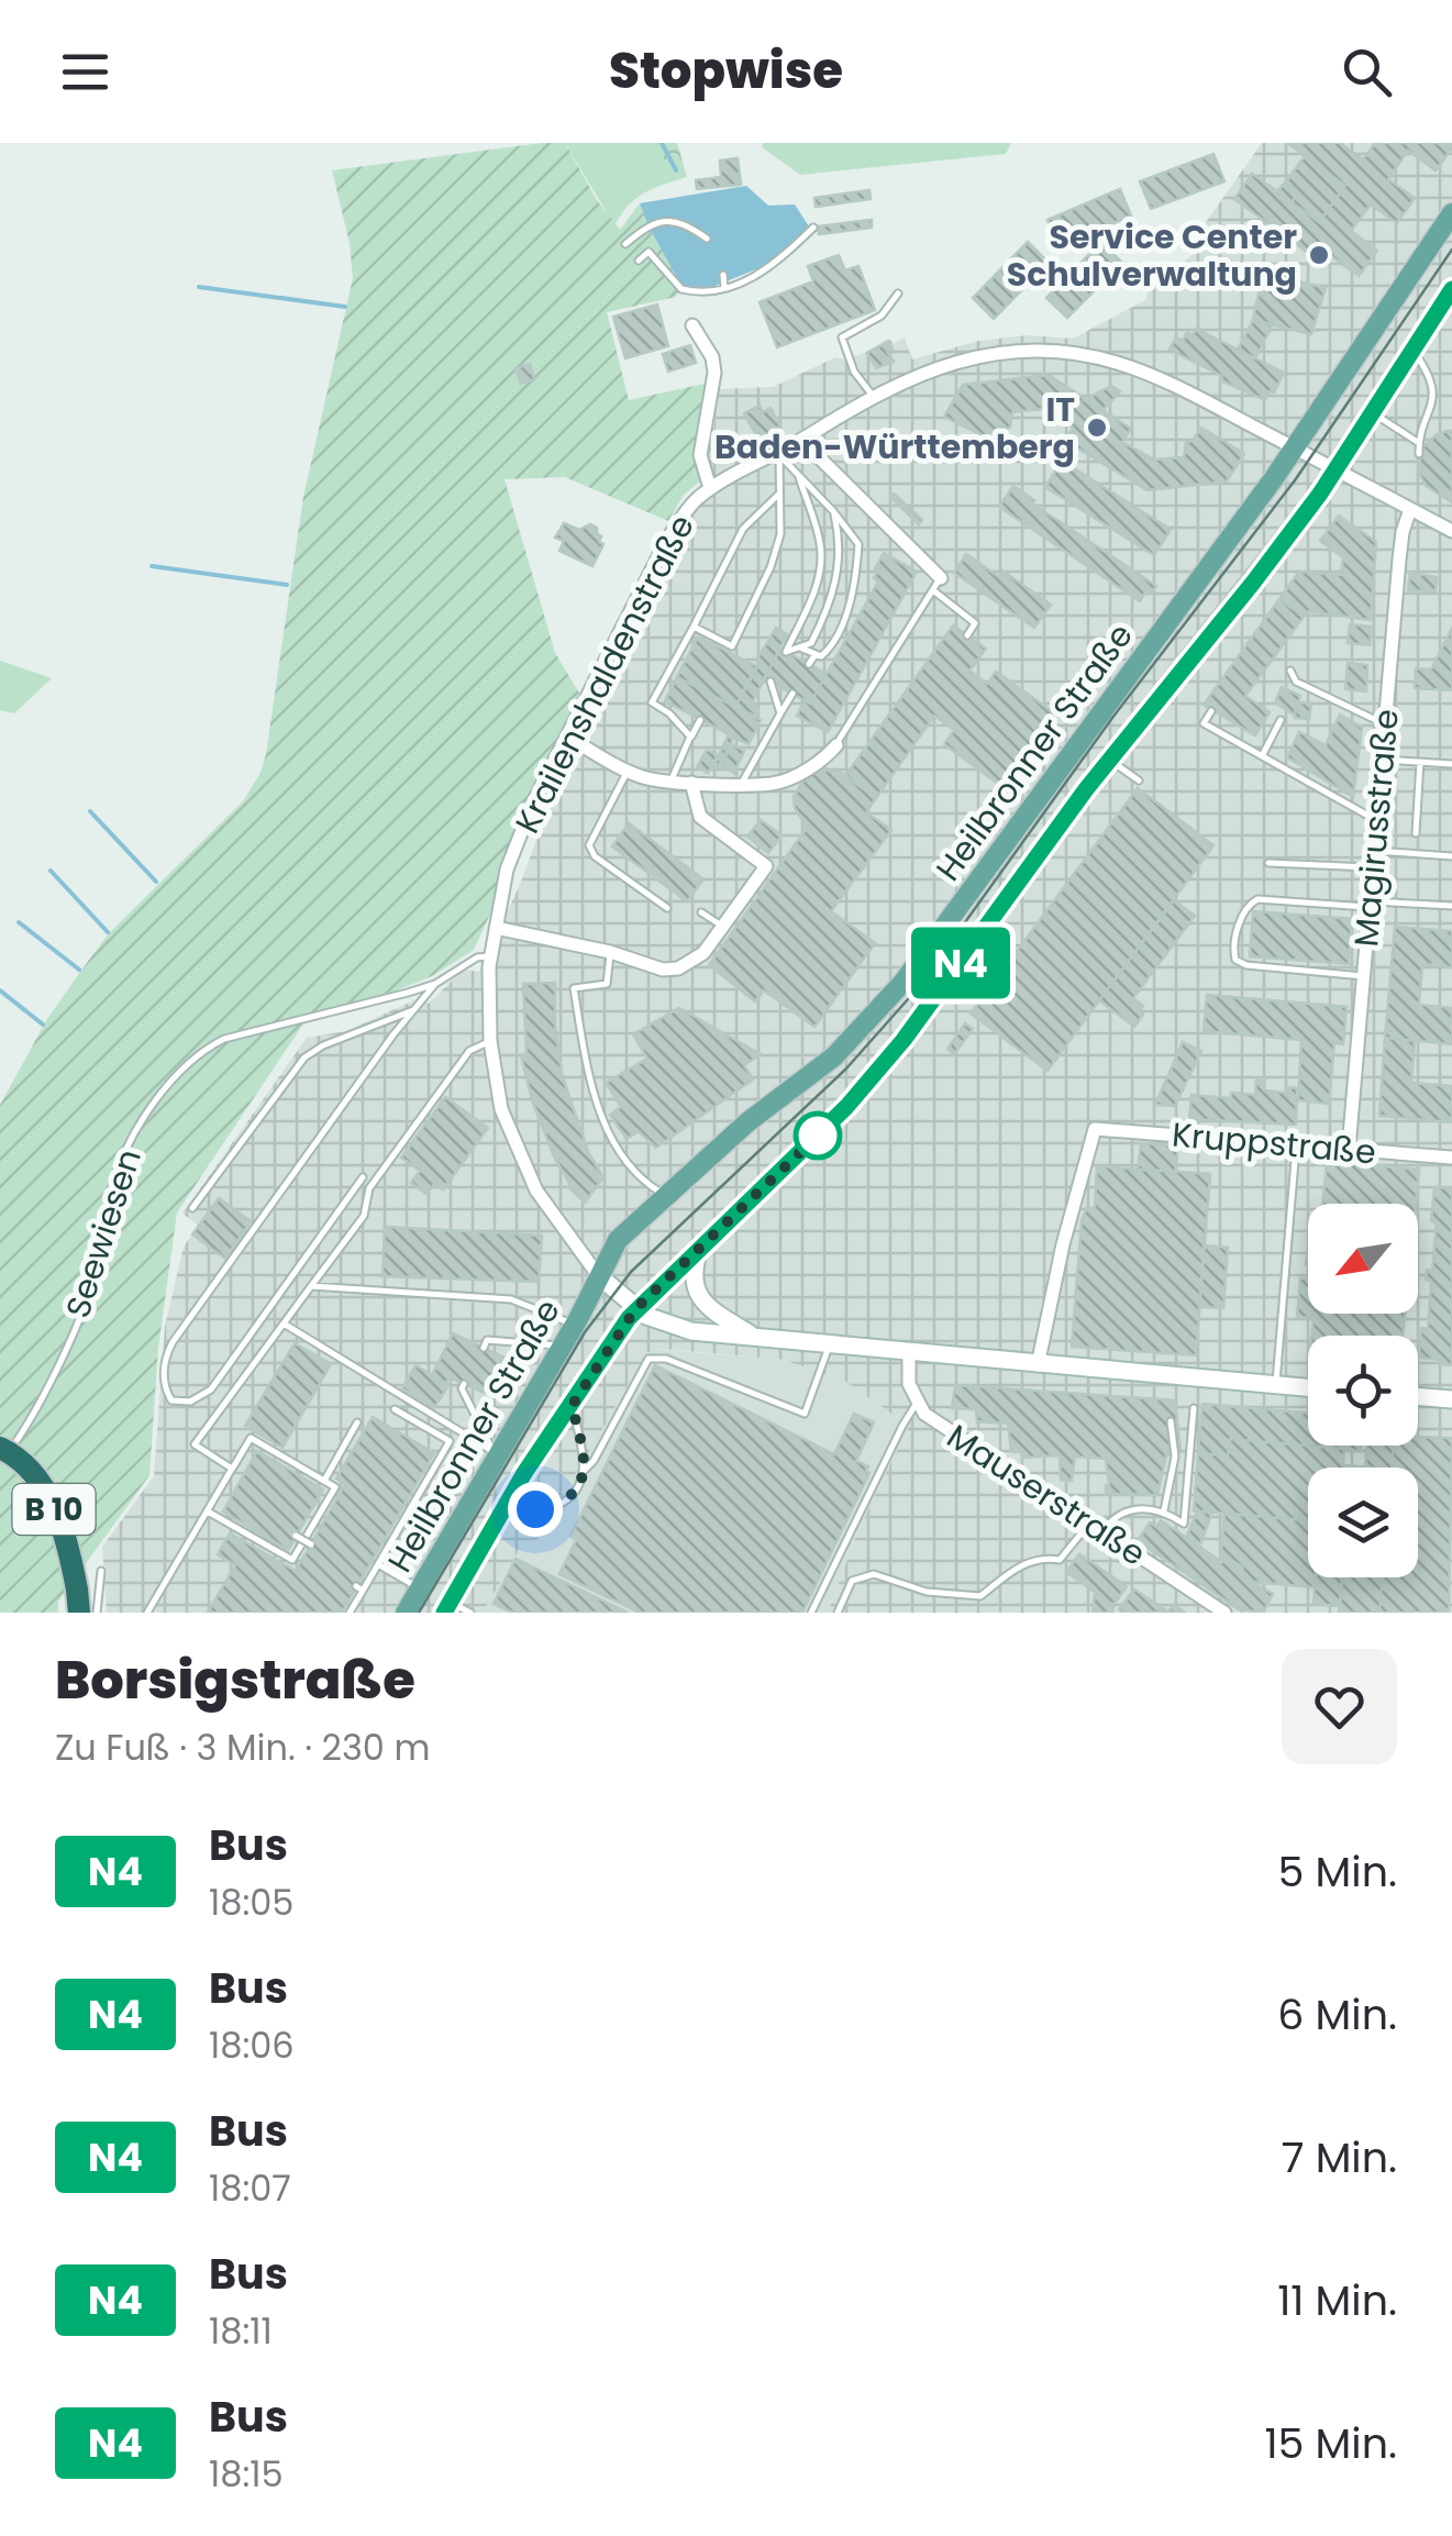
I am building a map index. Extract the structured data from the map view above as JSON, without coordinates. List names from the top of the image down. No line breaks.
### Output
{"streets":{"highway":["B 10"],"main road":["Heilbronner Straße"],"street":["Krailenshaldenstraße","Magirusstraße","Kruppstraße","Mauserstraße"],"lane":["Seewiesen"]},"crossings":[["Krailenshaldenstraße","Heilbronner Straße"],["Krailenshaldenstraße","Magirusstraße"],["Krailenshaldenstraße","Seewiesen"],["Magirusstraße","Kruppstraße"]],"places":["Service Center Schulverwaltung","IT Baden-Württemberg"],"lines":["bus line N4"],"north":"bottom left","page":{"header":"Stopwise","on_map":"N4","heading":["Borsigstraße","Zu Fuß · 3 Min. · 230 m"],"list":[{"mark":"N4","name":"Bus","note":"18:05","value":"5 Min."},{"mark":"N4","name":"Bus","note":"18:06","value":"6 Min."},{"mark":"N4","name":"Bus","note":"18:07","value":"7 Min."},{"mark":"N4","name":"Bus","note":"18:11","value":"11 Min."},{"mark":"N4","name":"Bus","note":"18:15","value":"15 Min."}]}}
